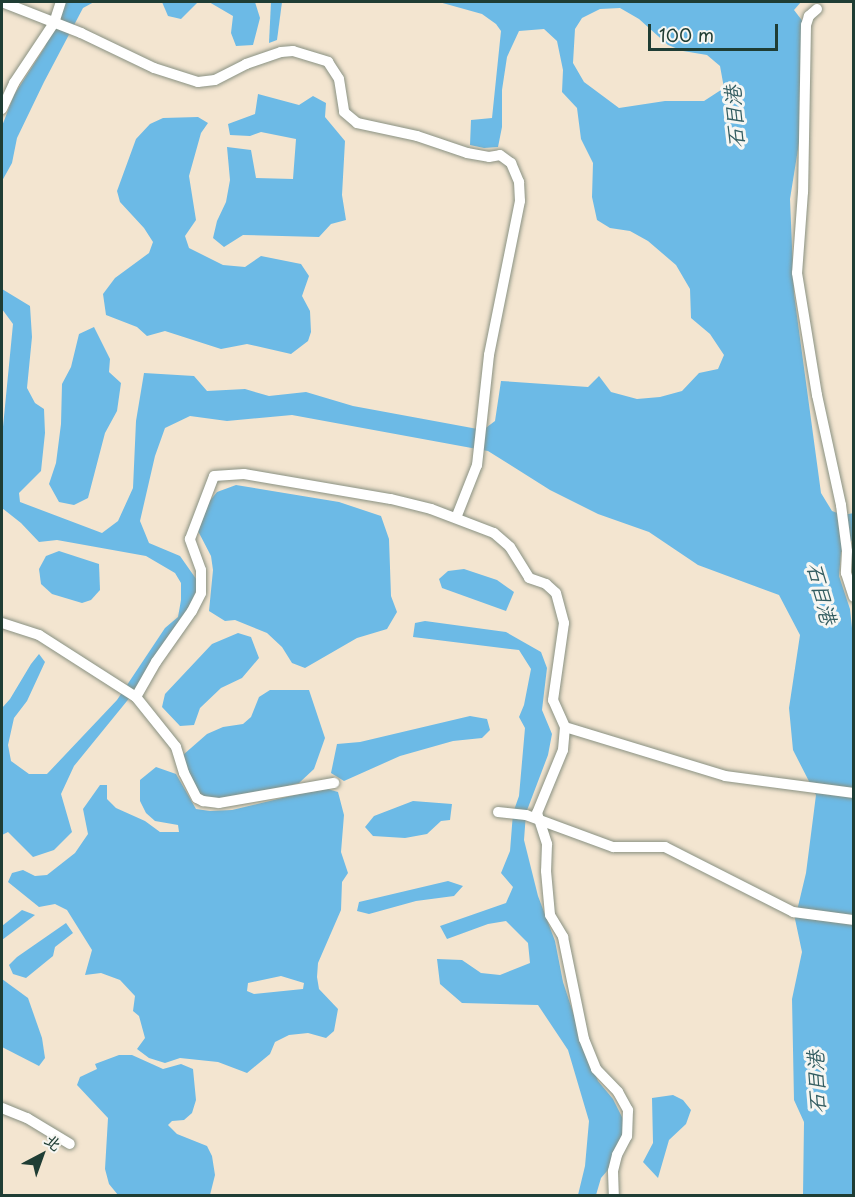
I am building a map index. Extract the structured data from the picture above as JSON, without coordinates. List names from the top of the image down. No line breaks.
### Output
{"water":["石目港"],"scale_bar":"100 m","north":"top right"}
